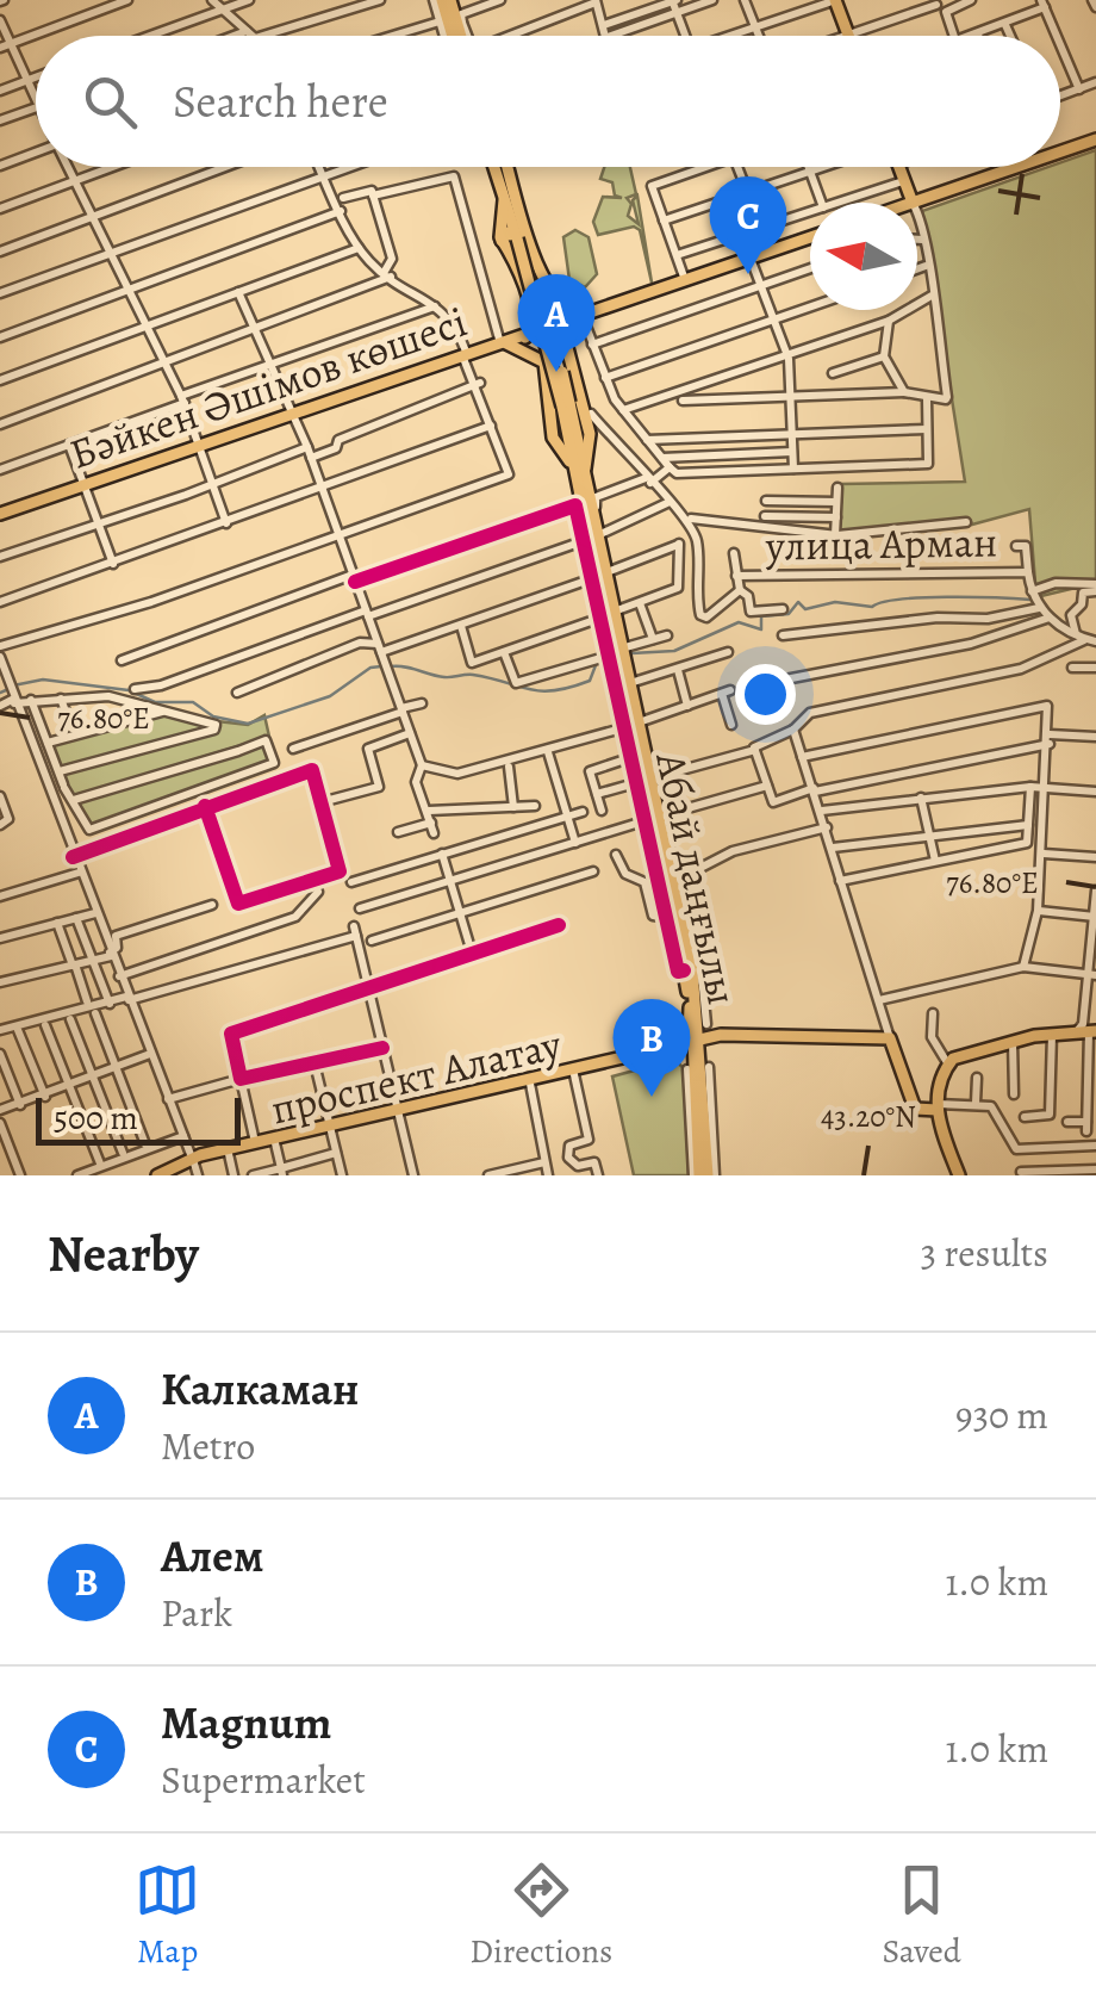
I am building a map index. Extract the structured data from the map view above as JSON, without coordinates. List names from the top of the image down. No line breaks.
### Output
{"streets":{"main road":["Бәйкен Әшімов көшесі","Абай даңғылы","проспект Алатау"],"street":["улица Арман"]},"scale_bar":"500 m","north":"left","page":{"search":"Search here","pins":["C","A","B"],"scale":"500 m","heading":["Nearby","3 results"],"list":[{"mark":"A","name":"Калкаман","note":"Metro","value":"930 m"},{"mark":"B","name":"Алем","note":"Park","value":"1.0 km"},{"mark":"C","name":"Magnum","note":"Supermarket","value":"1.0 km"}],"nav":["Map","Directions","Saved"]},"coordinates":["76.80°E","43.20°N"]}
